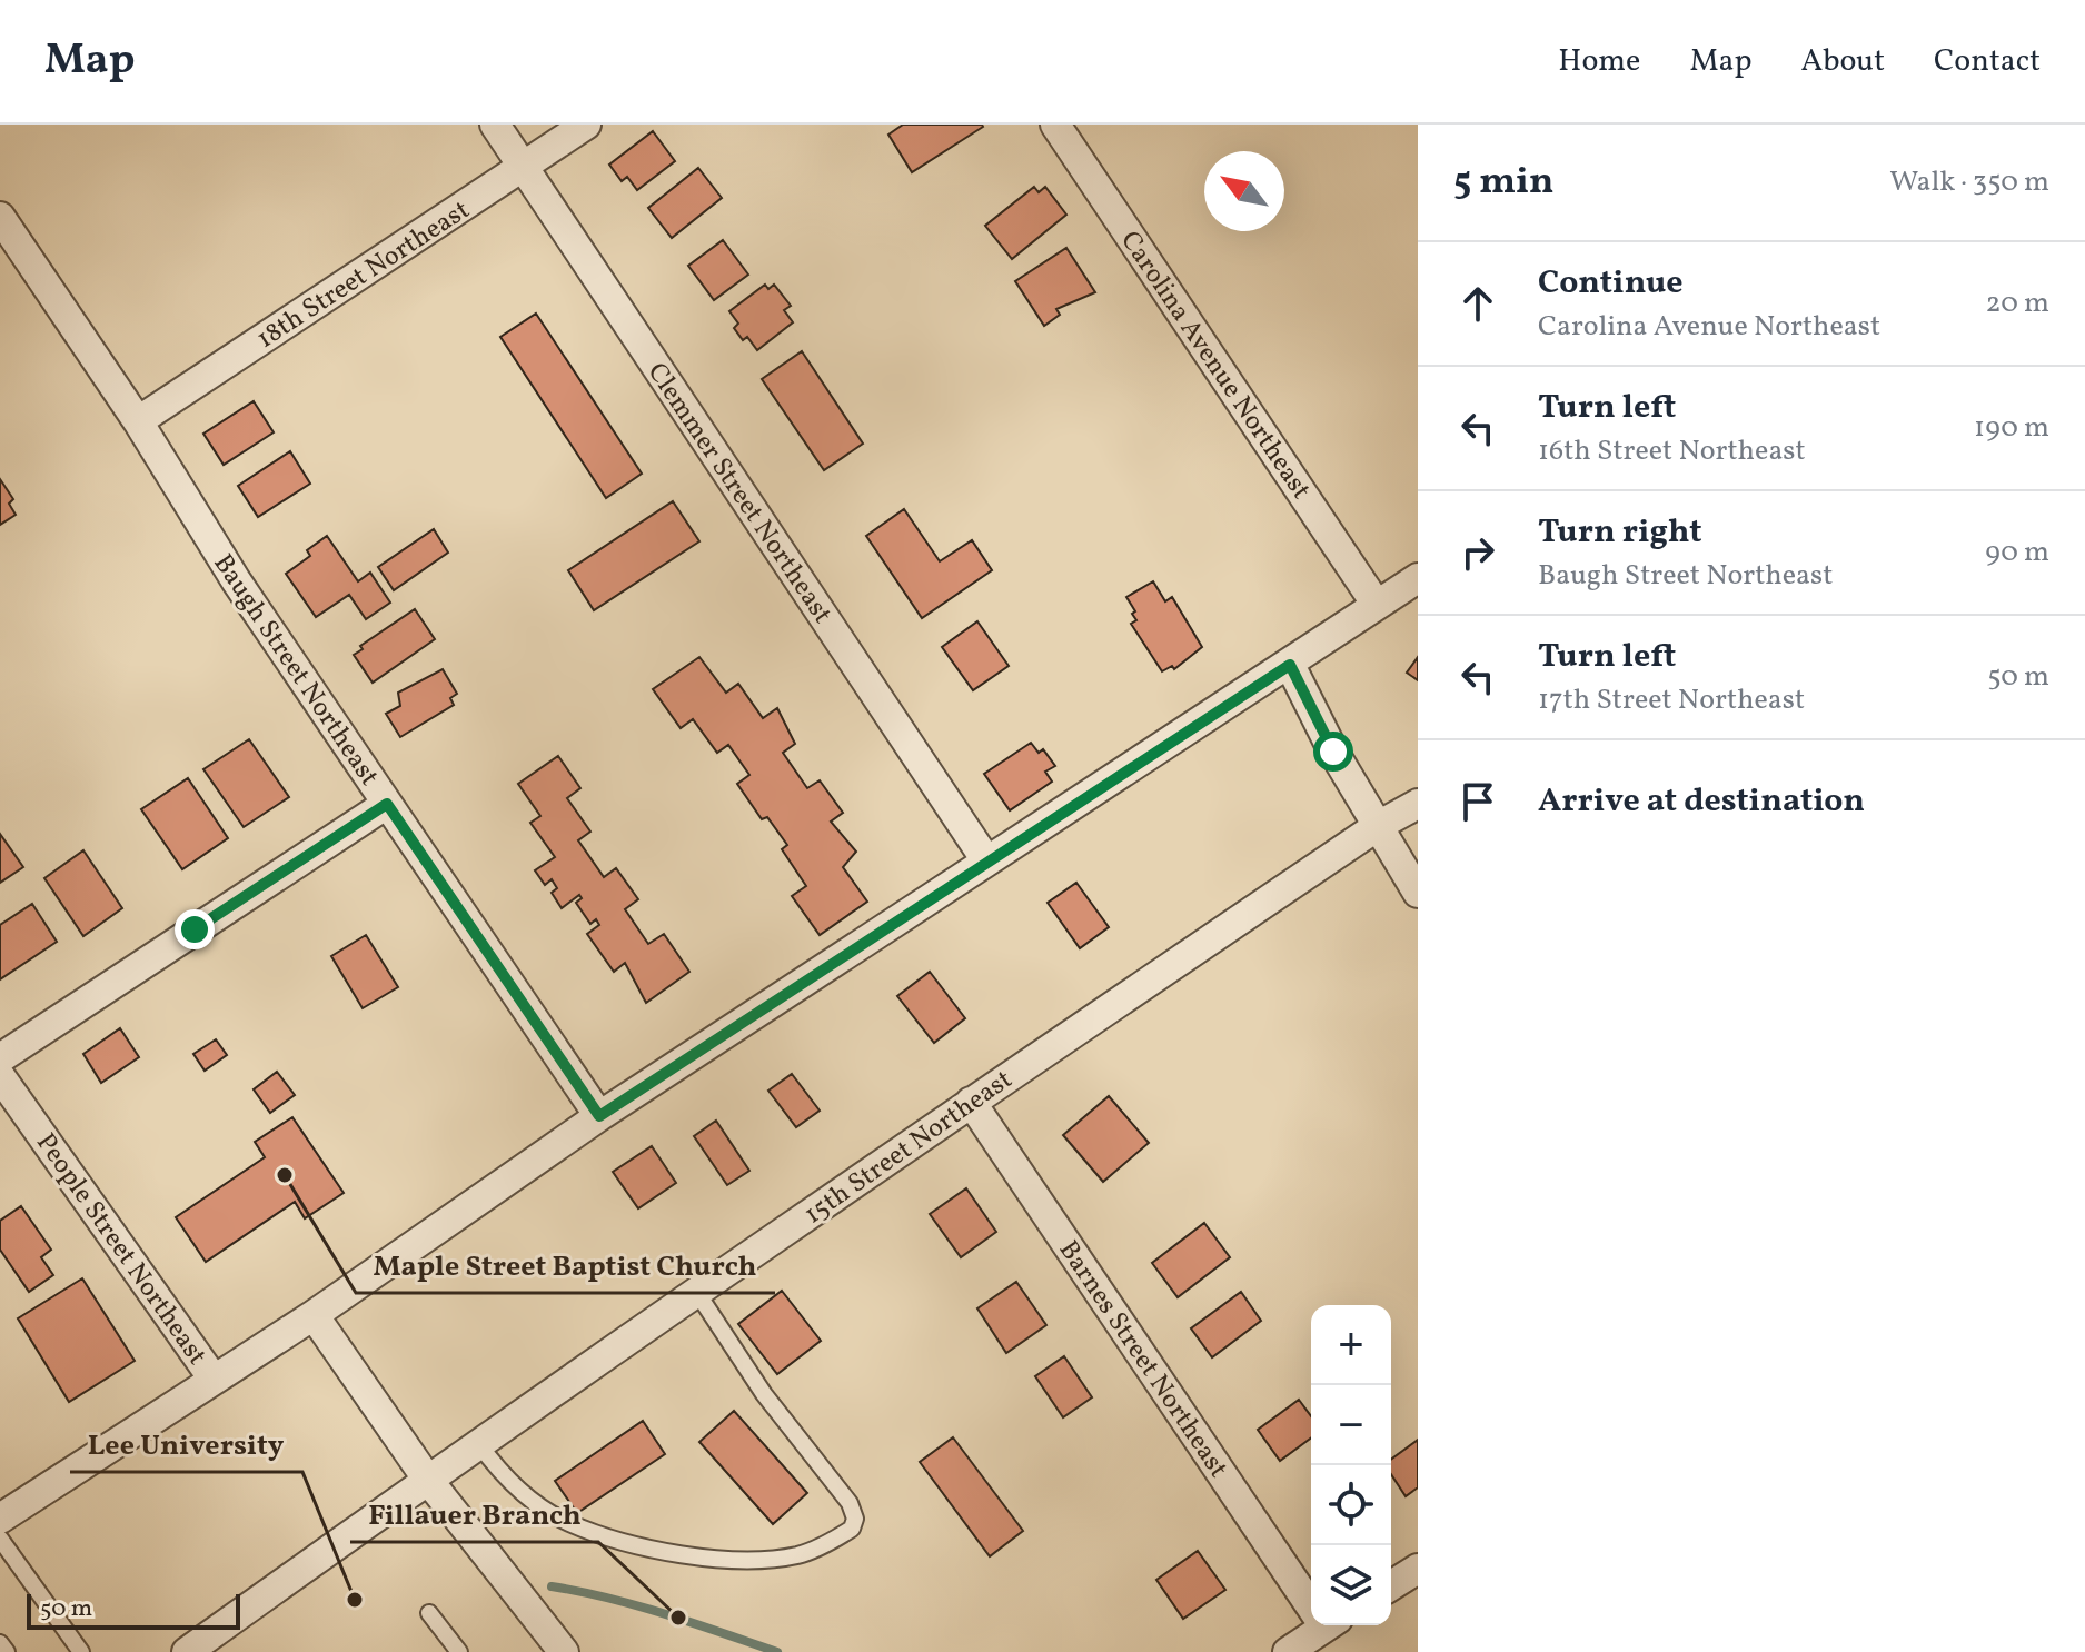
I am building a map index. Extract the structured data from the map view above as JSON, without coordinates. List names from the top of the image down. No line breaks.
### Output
{"streets":{"street":["18th Street Northeast","Carolina Avenue Northeast","Clemmer Street Northeast","Baugh Street Northeast","15th Street Northeast","People Street Northeast","Barnes Street Northeast"]},"crossings":[["18th Street Northeast","Clemmer Street Northeast"],["18th Street Northeast","Baugh Street Northeast"],["15th Street Northeast","Barnes Street Northeast"]],"places":["Maple Street Baptist Church","Lee University","Fillauer Branch"],"scale_bar":"50 m","north":"top left","page":{"header":"Map","nav":["Home","Map","About","Contact"],"heading":["5 min","Walk · 350 m"],"list":[["Continue","Carolina Avenue Northeast","20 m"],["Turn left","16th Street Northeast","190 m"],["Turn right","Baugh Street Northeast","90 m"],["Turn left","17th Street Northeast","50 m"],"Arrive at destination"],"map_buttons":["+","−"],"scale":"50 m"}}
